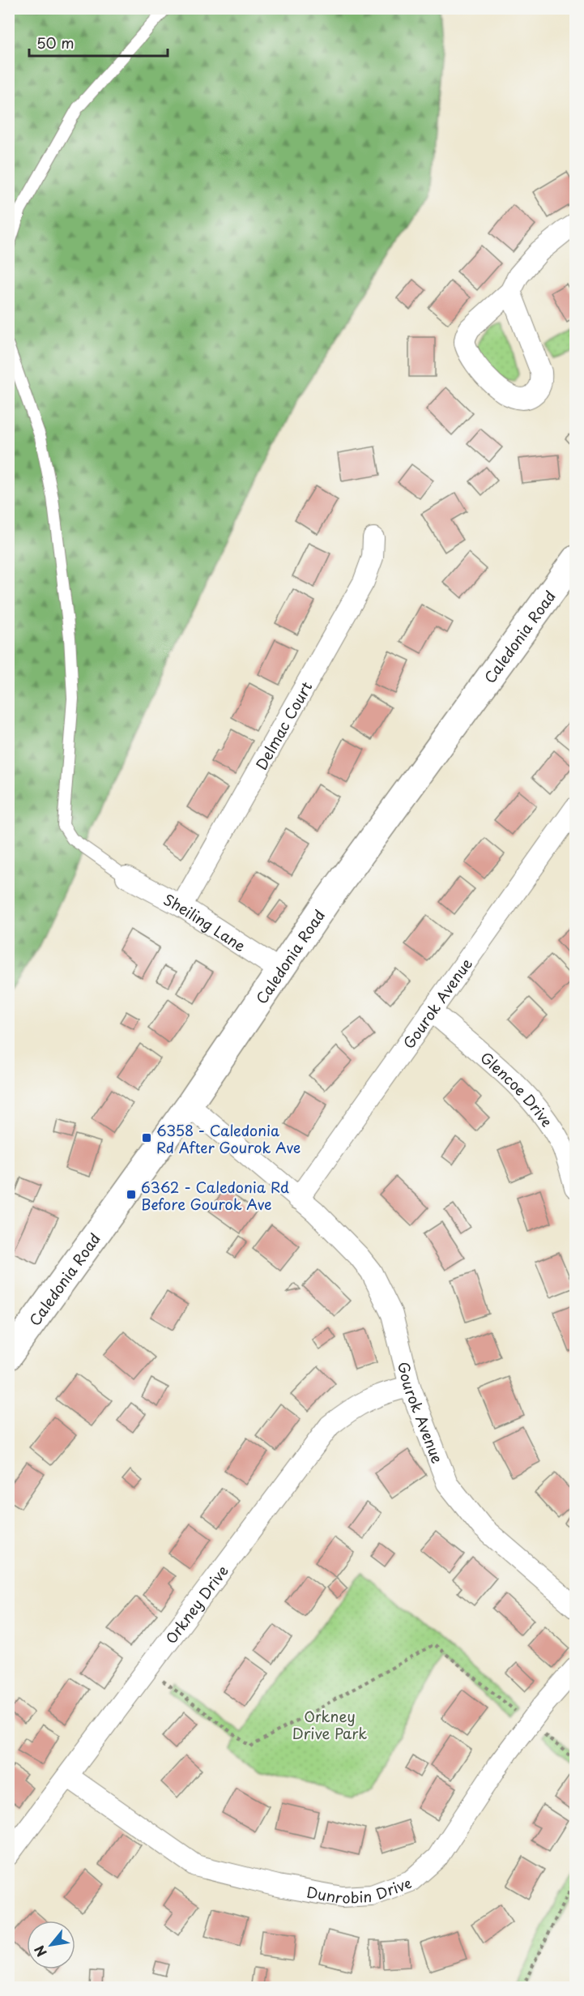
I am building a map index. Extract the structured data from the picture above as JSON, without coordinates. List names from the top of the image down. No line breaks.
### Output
{"streets":{"street":["Caledonia Road","Delmac Court","Sheiling Lane","Gourok Avenue","Glencoe Drive","Orkney Drive","Dunrobin Drive"]},"crossings":[["Caledonia Road","Sheiling Lane"],["Caledonia Road","Gourok Avenue"],["Delmac Court","Sheiling Lane"],["Gourok Avenue","Glencoe Drive"],["Gourok Avenue","Orkney Drive"],["Orkney Drive","Dunrobin Drive"]],"parks":["Orkney Drive Park"],"places":{"transit":["6358 - Caledonia Rd After Gourok Ave","6362 - Caledonia Rd Before Gourok Ave"]},"scale_bar":"50 m","north":"bottom left"}
